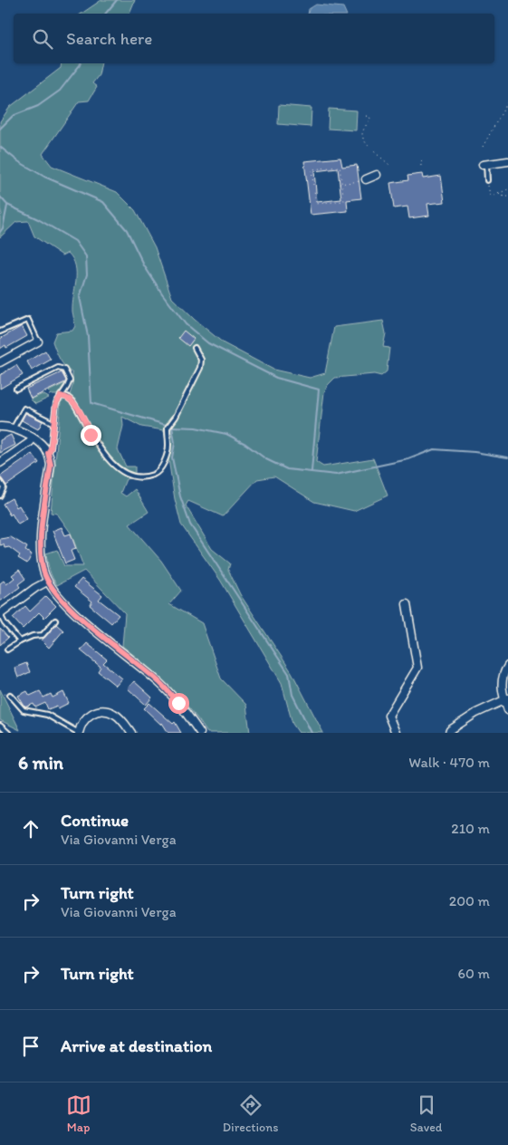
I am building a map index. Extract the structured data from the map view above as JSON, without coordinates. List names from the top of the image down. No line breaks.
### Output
{"page":{"search":"Search here","heading":["6 min","Walk · 470 m"],"list":[["Continue","Via Giovanni Verga","210 m"],["Turn right","Via Giovanni Verga","200 m"],["Turn right","60 m"],"Arrive at destination"],"nav":["Map","Directions","Saved"]}}
